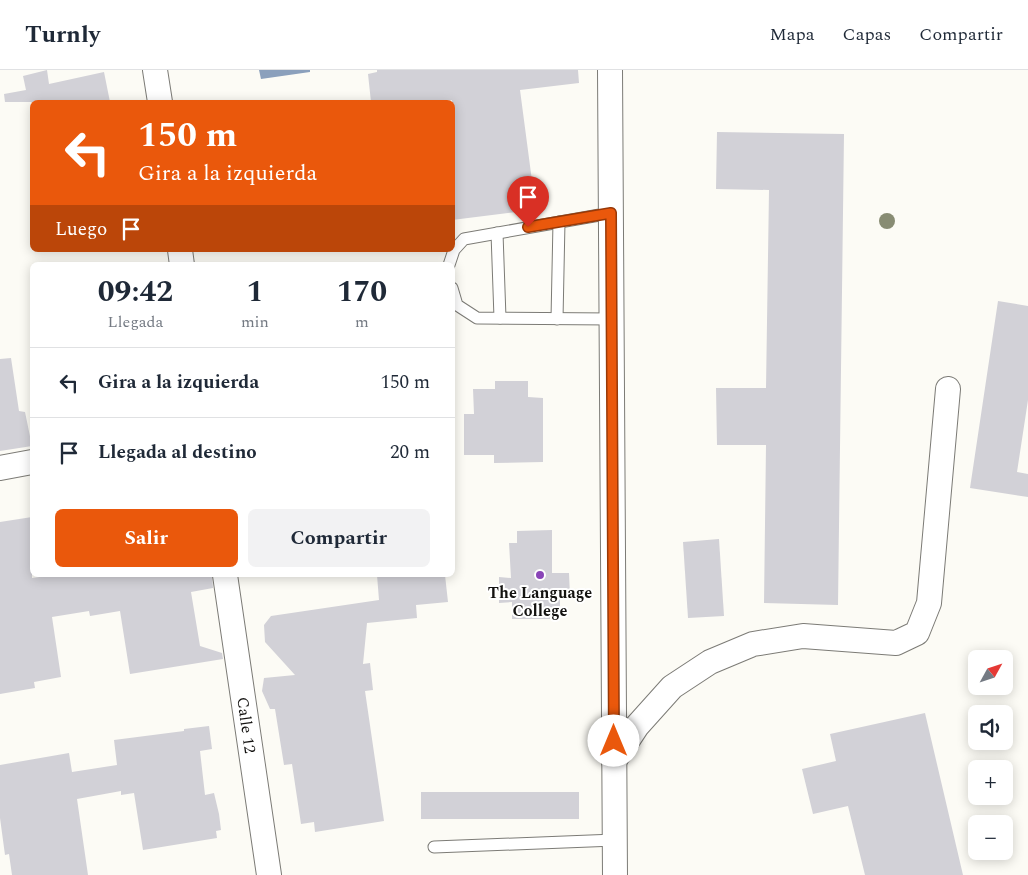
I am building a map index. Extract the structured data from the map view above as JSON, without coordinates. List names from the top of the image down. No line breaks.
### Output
{"streets":{"street":["Calle 12"]},"places":["The Language College"],"north":"top right","page":{"header":"Turnly","nav":["Mapa","Capas","Compartir"],"turn":["150 m","Gira a la izquierda"],"then":"Luego","eta":["09:42","Llegada","1","min","170","m"],"list":[{"name":"Gira a la izquierda","value":"150 m"},{"name":"Llegada al destino","value":"20 m"}],"buttons":["Salir","Compartir"],"map_buttons":["+","−"]}}
